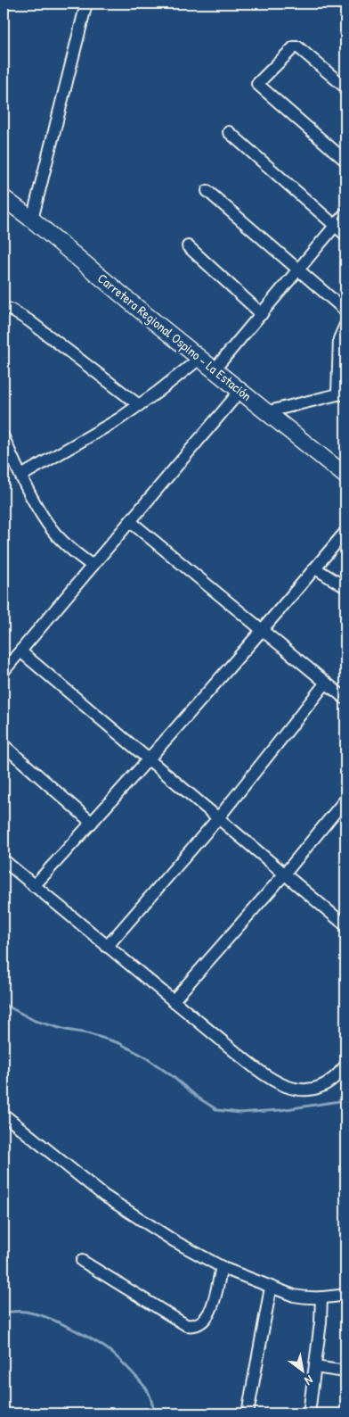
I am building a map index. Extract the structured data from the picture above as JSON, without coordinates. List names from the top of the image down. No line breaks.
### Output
{"streets":{"main road":["Carretera Regional Ospino - La Estación"]},"north":"bottom right"}
